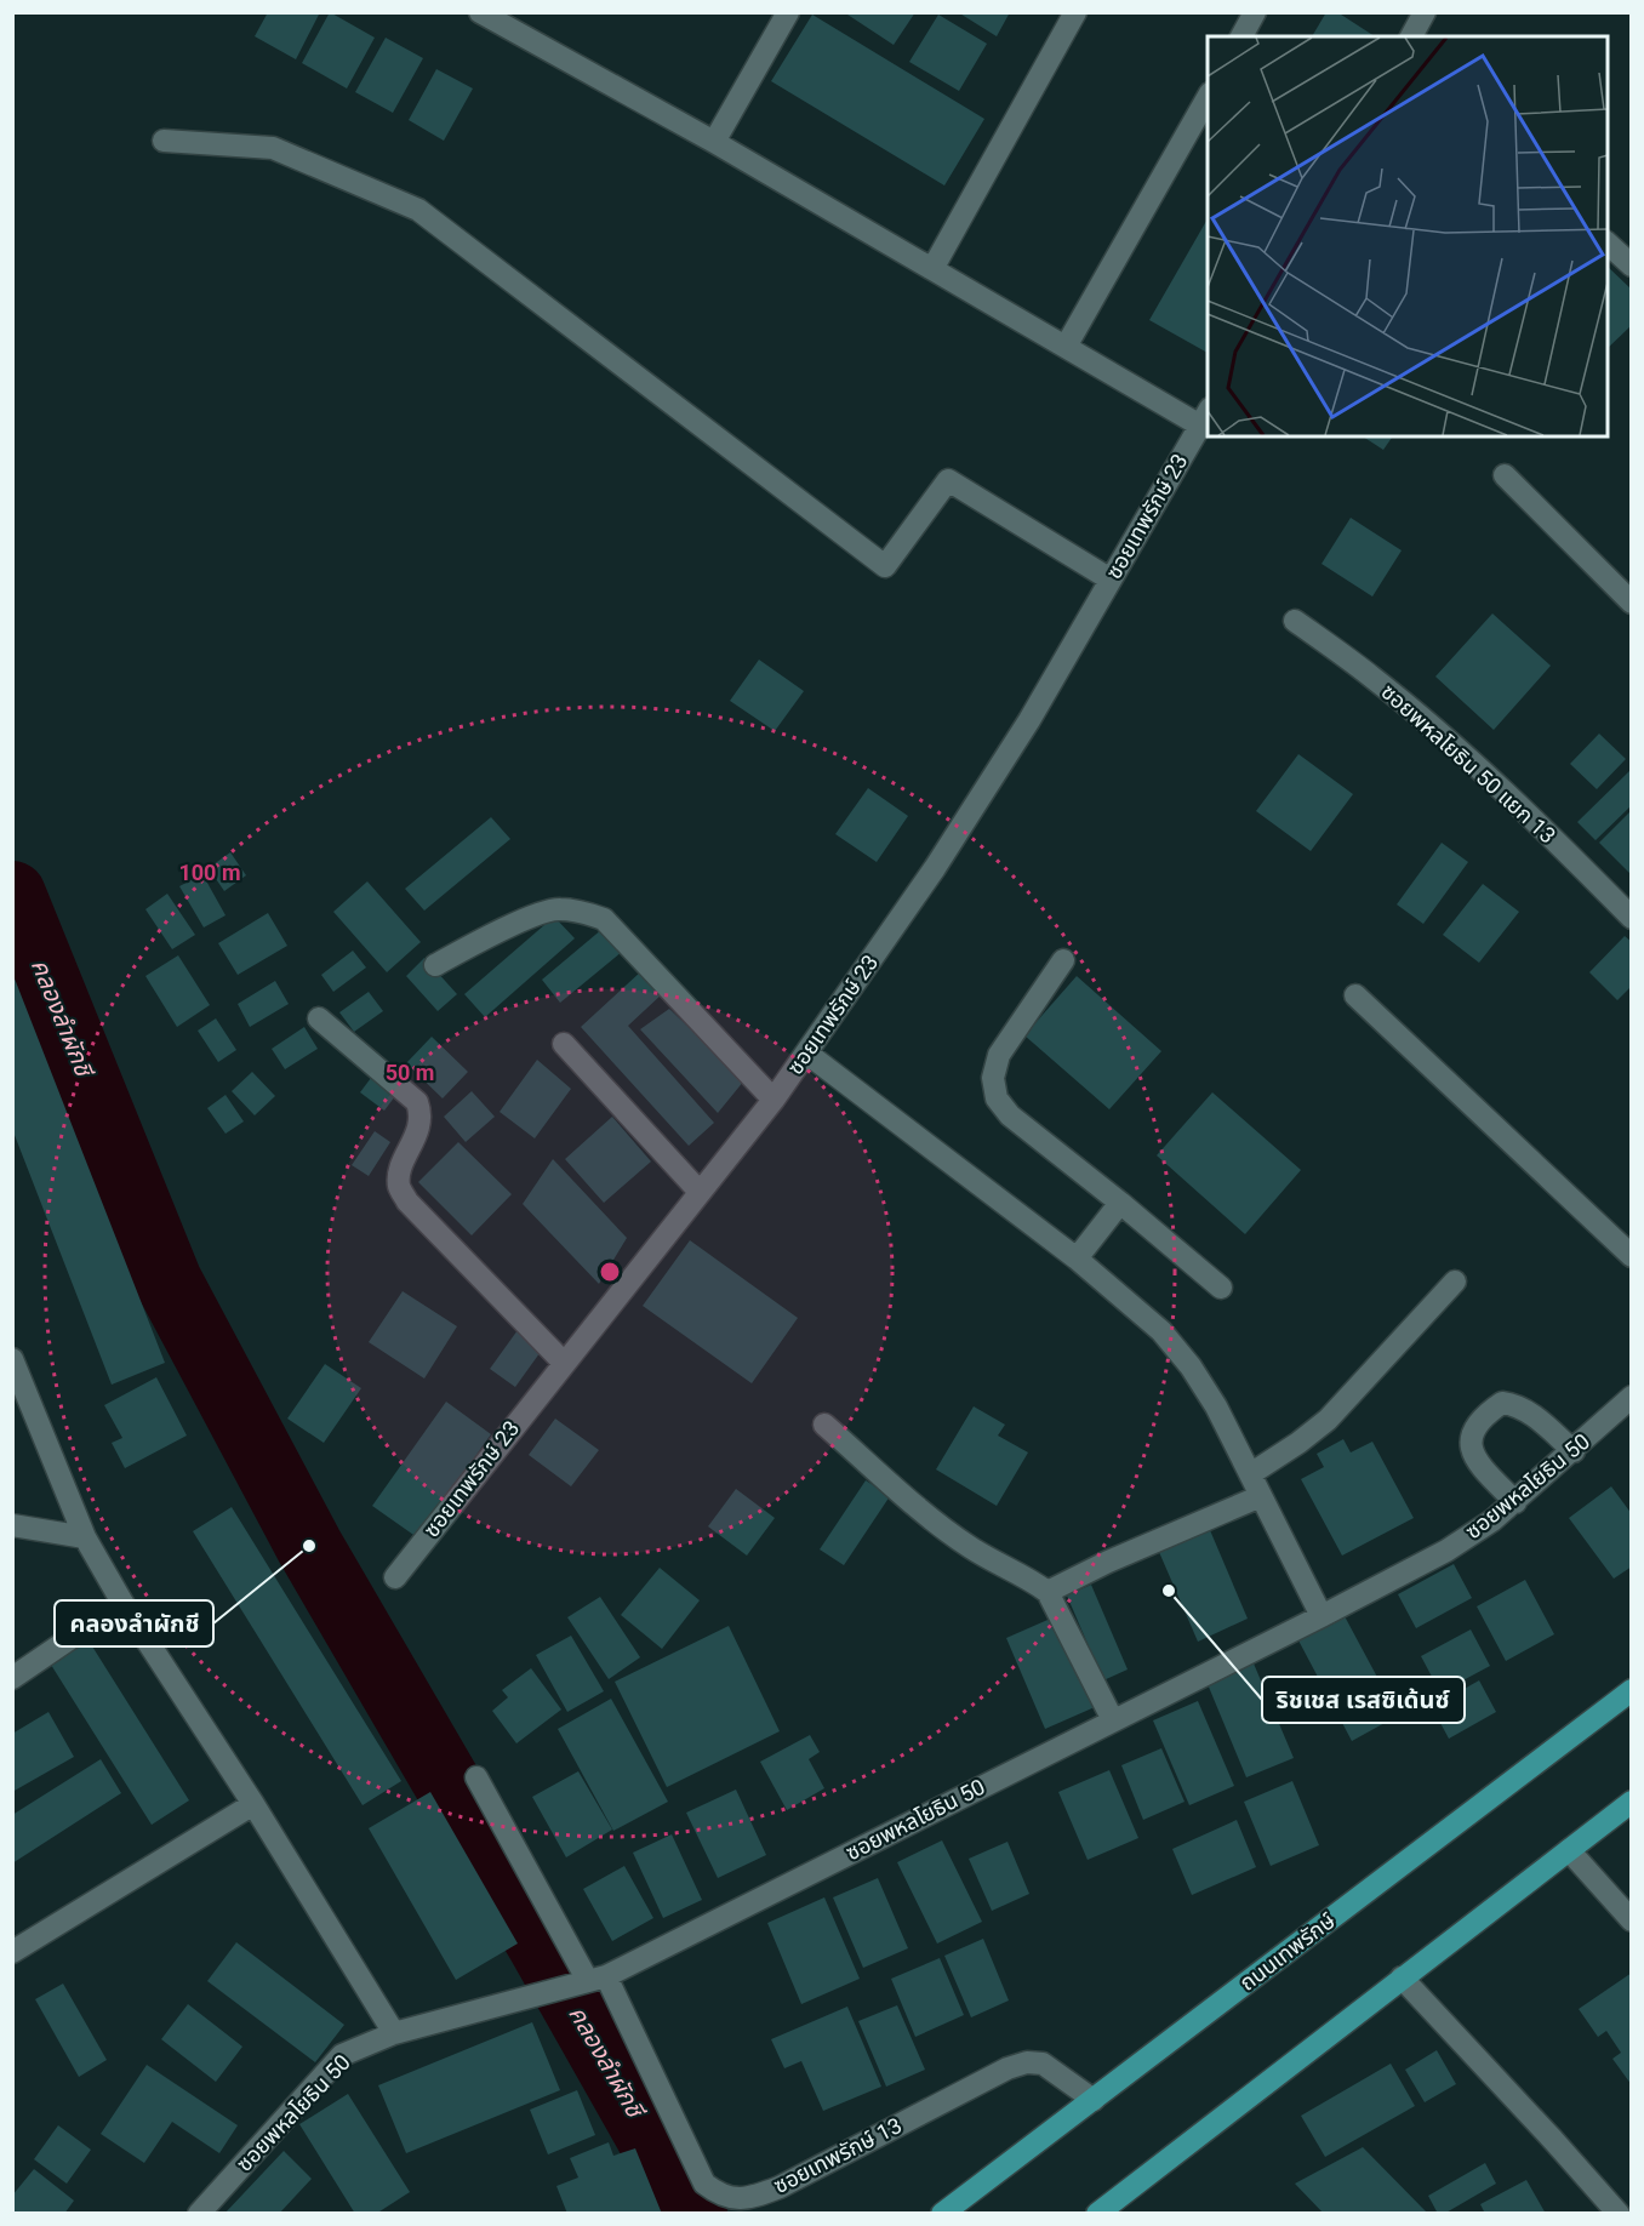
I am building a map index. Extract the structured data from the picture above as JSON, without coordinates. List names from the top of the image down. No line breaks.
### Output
{"streets":{"main road":["ถนนเทพรักษ์"],"street":["ซอยเทพรักษ์ 23","ซอยพหลโยธิน 50 แยก 13","ซอยพหลโยธิน 50","ซอยเทพรักษ์ 13"]},"crossings":[["ซอยพหลโยธิน 50","ซอยเทพรักษ์ 13"],["ถนนเทพรักษ์","ซอยเทพรักษ์ 13"]],"water":["คลองลำผักชี"],"places":["คลองลำผักชี","ริชเชส เรสซิเด้นซ์"],"rings":["100 m","50 m"]}
